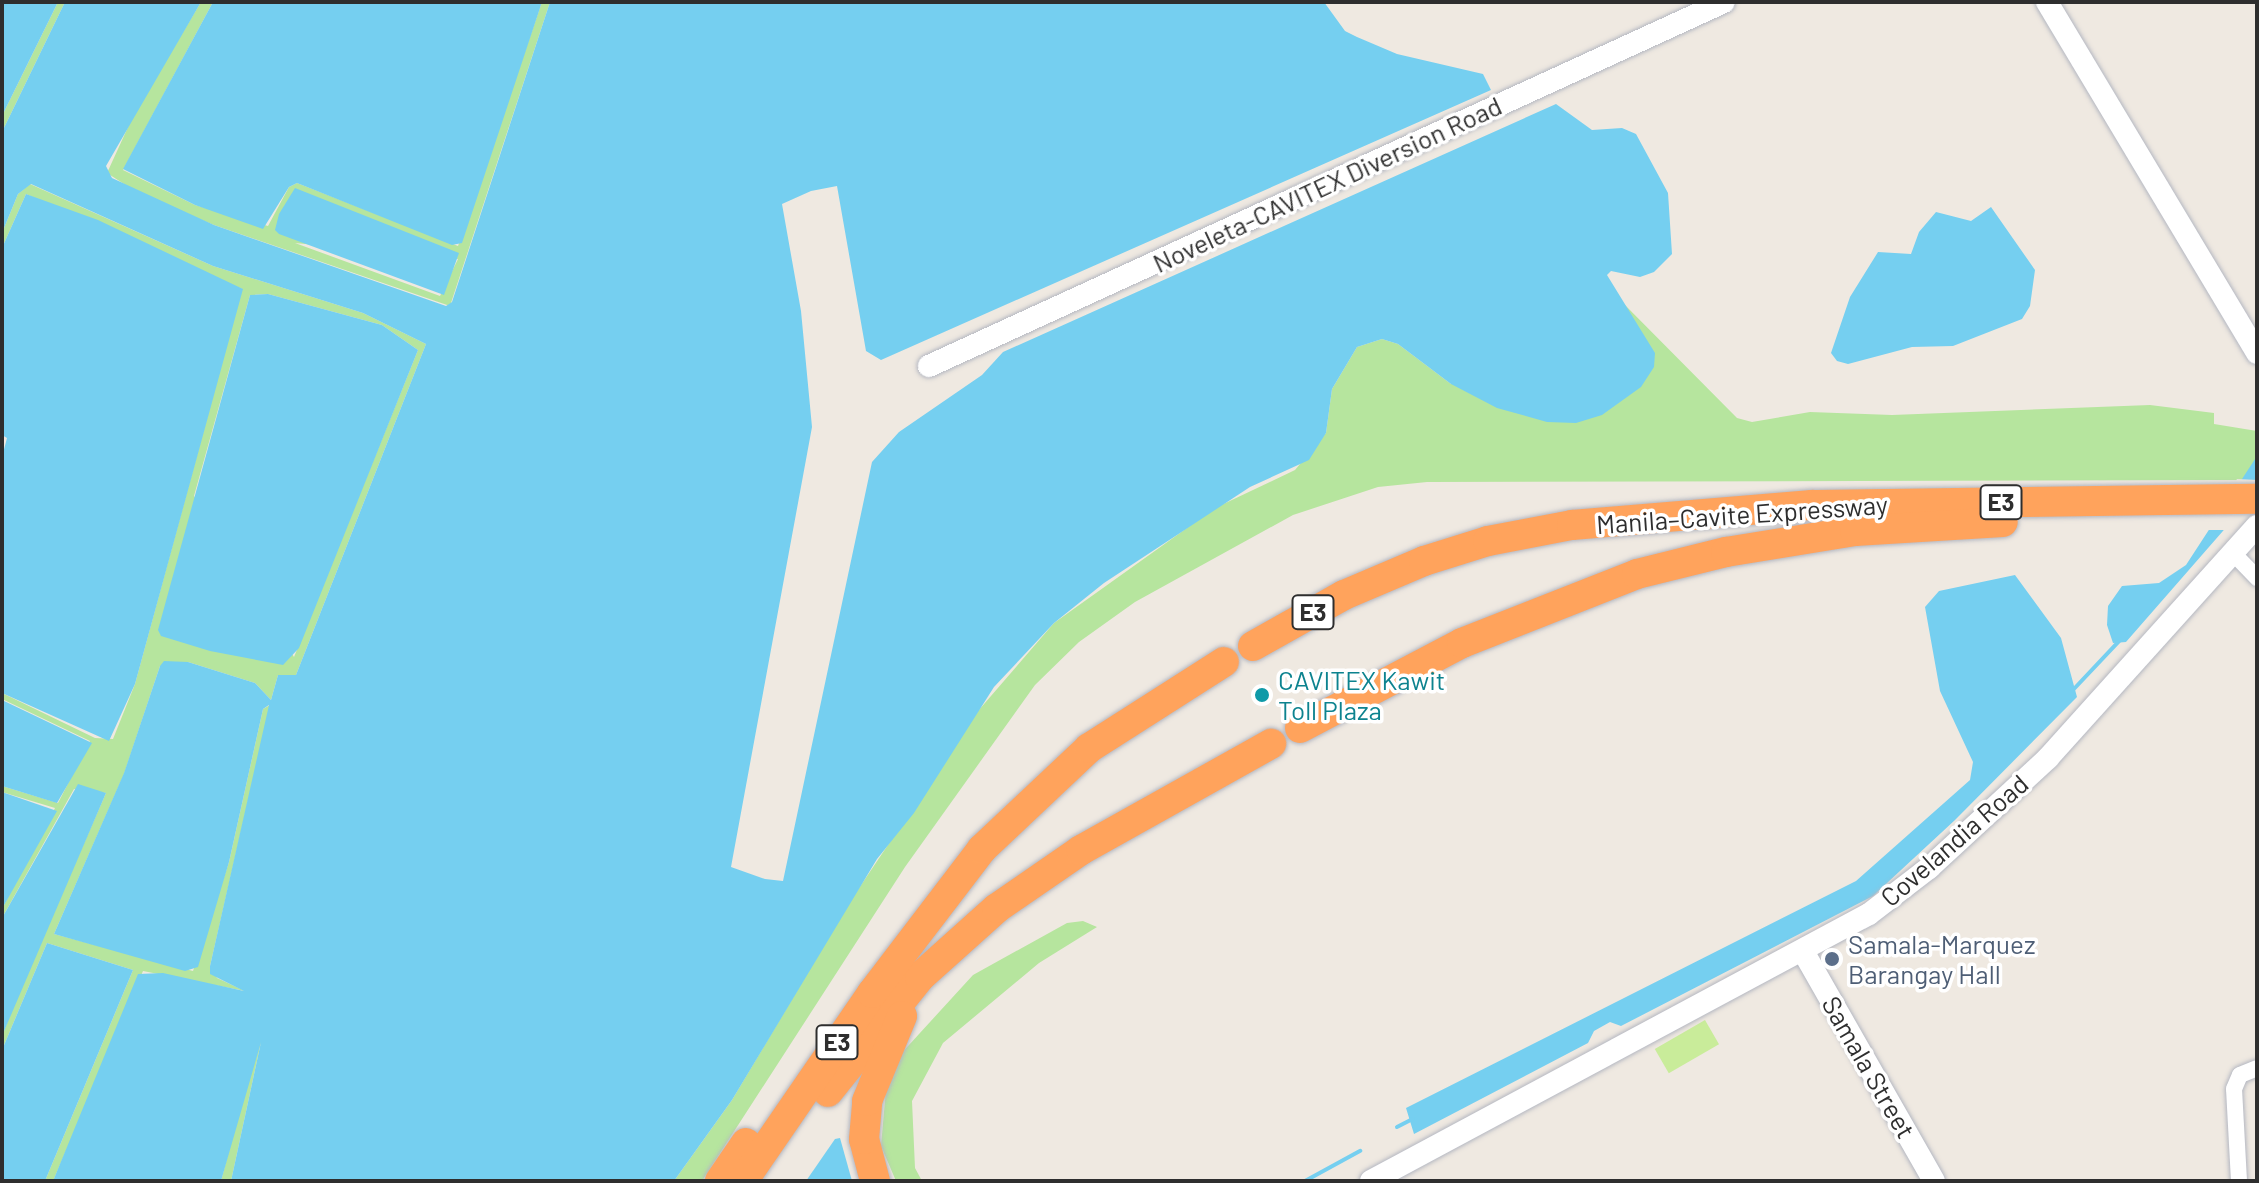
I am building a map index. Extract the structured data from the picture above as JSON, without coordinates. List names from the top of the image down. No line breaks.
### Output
{"streets":{"highway":["E3","Manila–Cavite Expressway"],"main road":["Noveleta-CAVITEX Diversion Road","Covelandia Road","Samala Street"]},"crossings":[["Manila–Cavite Expressway","Covelandia Road"],["Covelandia Road","Samala Street"]],"places":["CAVITEX Kawit Toll Plaza","Samala-Marquez Barangay Hall"]}
